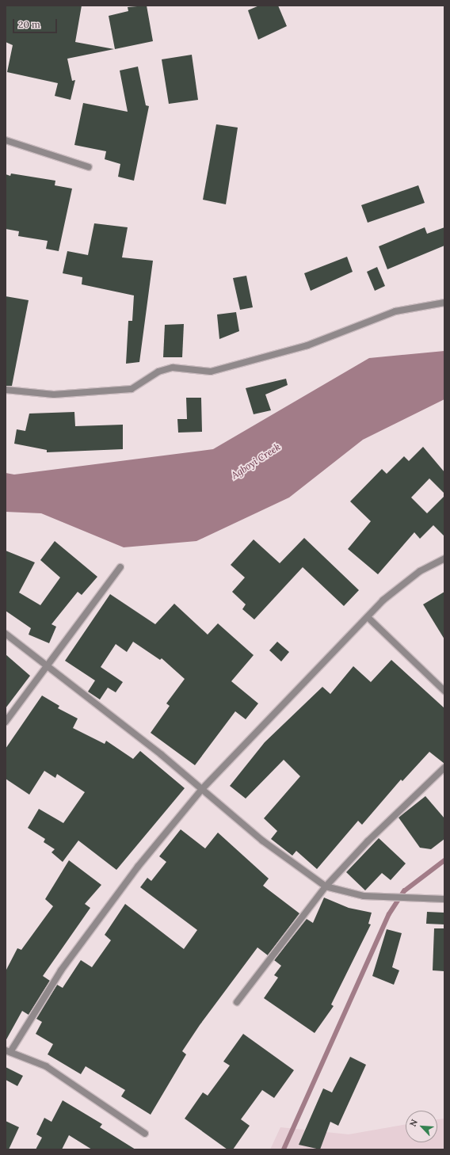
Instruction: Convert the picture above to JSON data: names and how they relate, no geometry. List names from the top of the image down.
{
  "water": ["Agboyi Creek"],
  "scale_bar": "20 m",
  "north": "top left"
}
